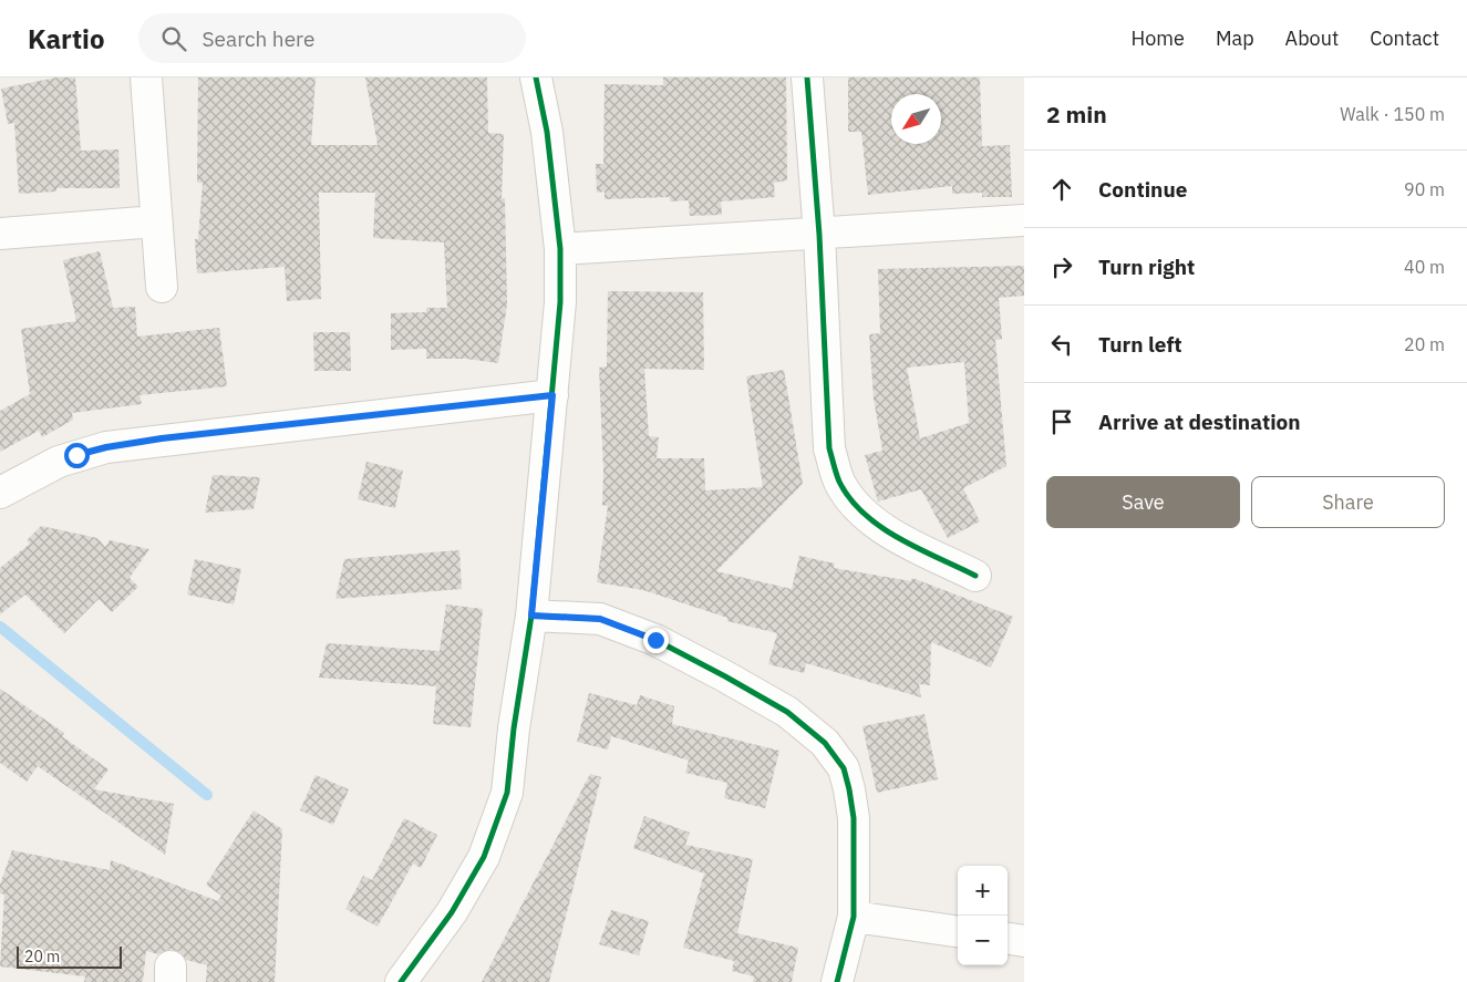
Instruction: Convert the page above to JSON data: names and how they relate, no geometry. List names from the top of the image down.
{
  "scale_bar": "20 m",
  "north": "bottom left",
  "page": {
    "header": "Kartio",
    "search": "Search here",
    "nav": [
      "Home",
      "Map",
      "About",
      "Contact"
    ],
    "heading": ["2 min", "Walk · 150 m"],
    "list": [
      ["Continue", "90 m"],
      ["Turn right", "40 m"],
      ["Turn left", "20 m"],
      "Arrive at destination"
    ],
    "buttons": ["Save", "Share"],
    "map_buttons": ["+", "−"],
    "scale": "20 m"
  }
}
